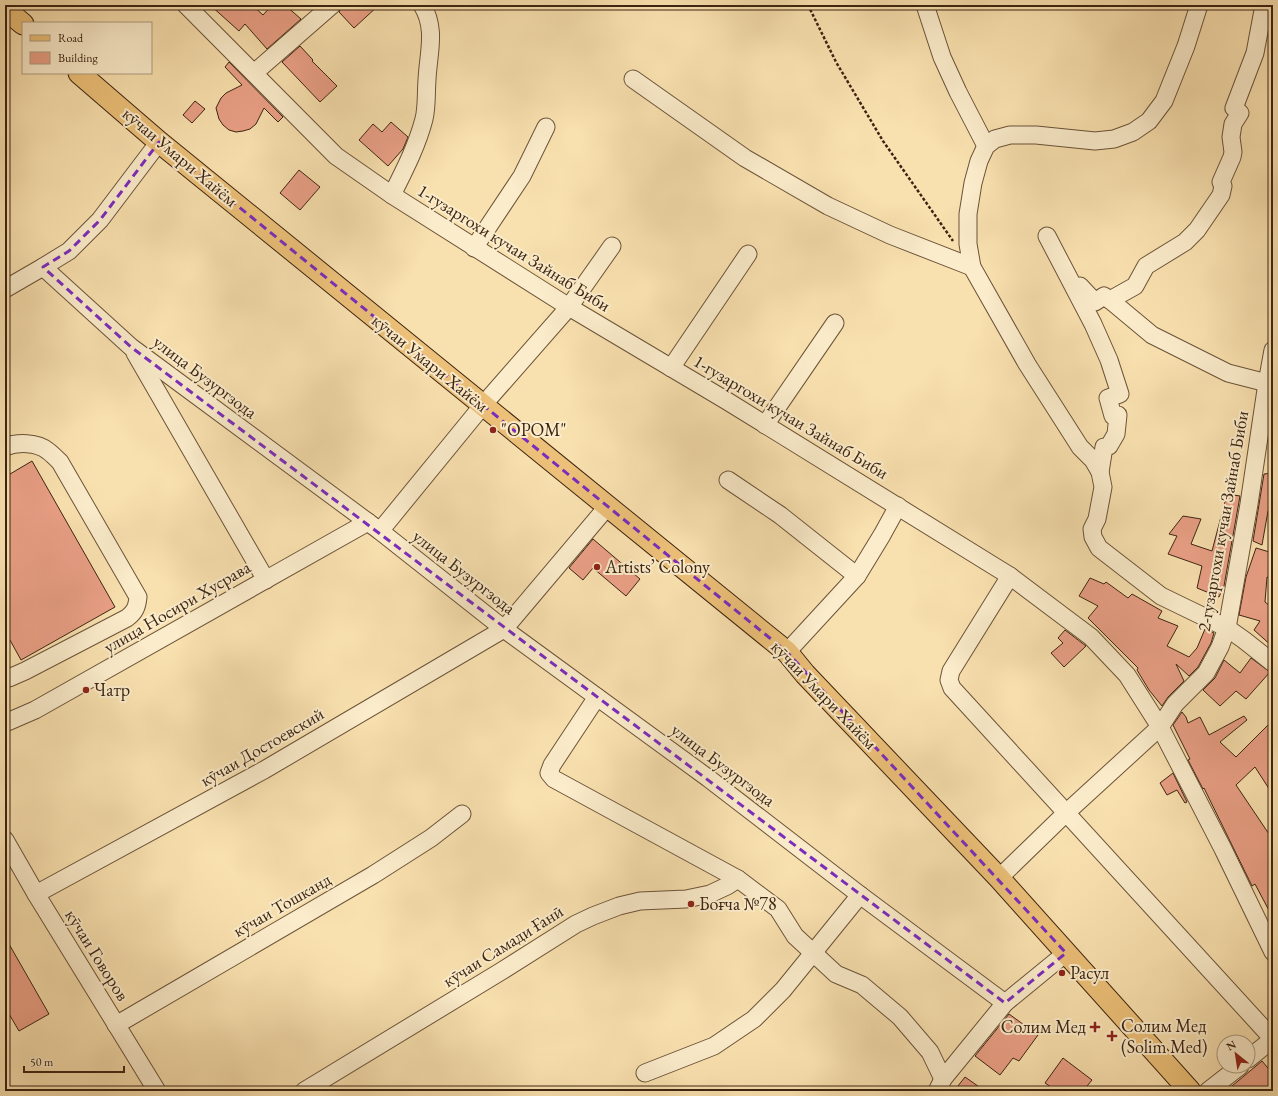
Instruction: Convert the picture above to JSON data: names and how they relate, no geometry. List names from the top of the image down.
{
  "streets": {
    "main road": ["кӯчаи Умари Хайём"],
    "street": [
      "1-гузаргохи кучаи Зайнаб Биби",
      "улица Бузургзода",
      "2-гузаргохи кучаи Зайнаб Биби",
      "улица Носири Хусрава",
      "кӯчаи Достоевский",
      "кӯчаи Тошканд",
      "кӯчаи Самади Ғанӣ",
      "кӯчаи Говоров"
    ]
  },
  "crossings": [
    ["кӯчаи Умари Хайём", "2-гузаргохи кучаи Зайнаб Биби"],
    ["кӯчаи Умари Хайём", "кӯчаи Достоевский"],
    ["1-гузаргохи кучаи Зайнаб Биби", "2-гузаргохи кучаи Зайнаб Биби"],
    ["улица Бузургзода", "улица Носири Хусрава"],
    ["улица Бузургзода", "кӯчаи Достоевский"],
    ["кӯчаи Достоевский", "кӯчаи Говоров"],
    ["кӯчаи Тошканд", "кӯчаи Говоров"]
  ],
  "places": {
    "other": [
      "\"OPOM\"",
      "Artists’ Colony",
      "Чатр",
      "Боғча №78",
      "Расул"
    ],
    "health": ["Солим Мед", "Солим Мед (Solim Med)"]
  },
  "legend": ["Road", "Building"],
  "scale_bar": "50 m",
  "north": "top left"
}
